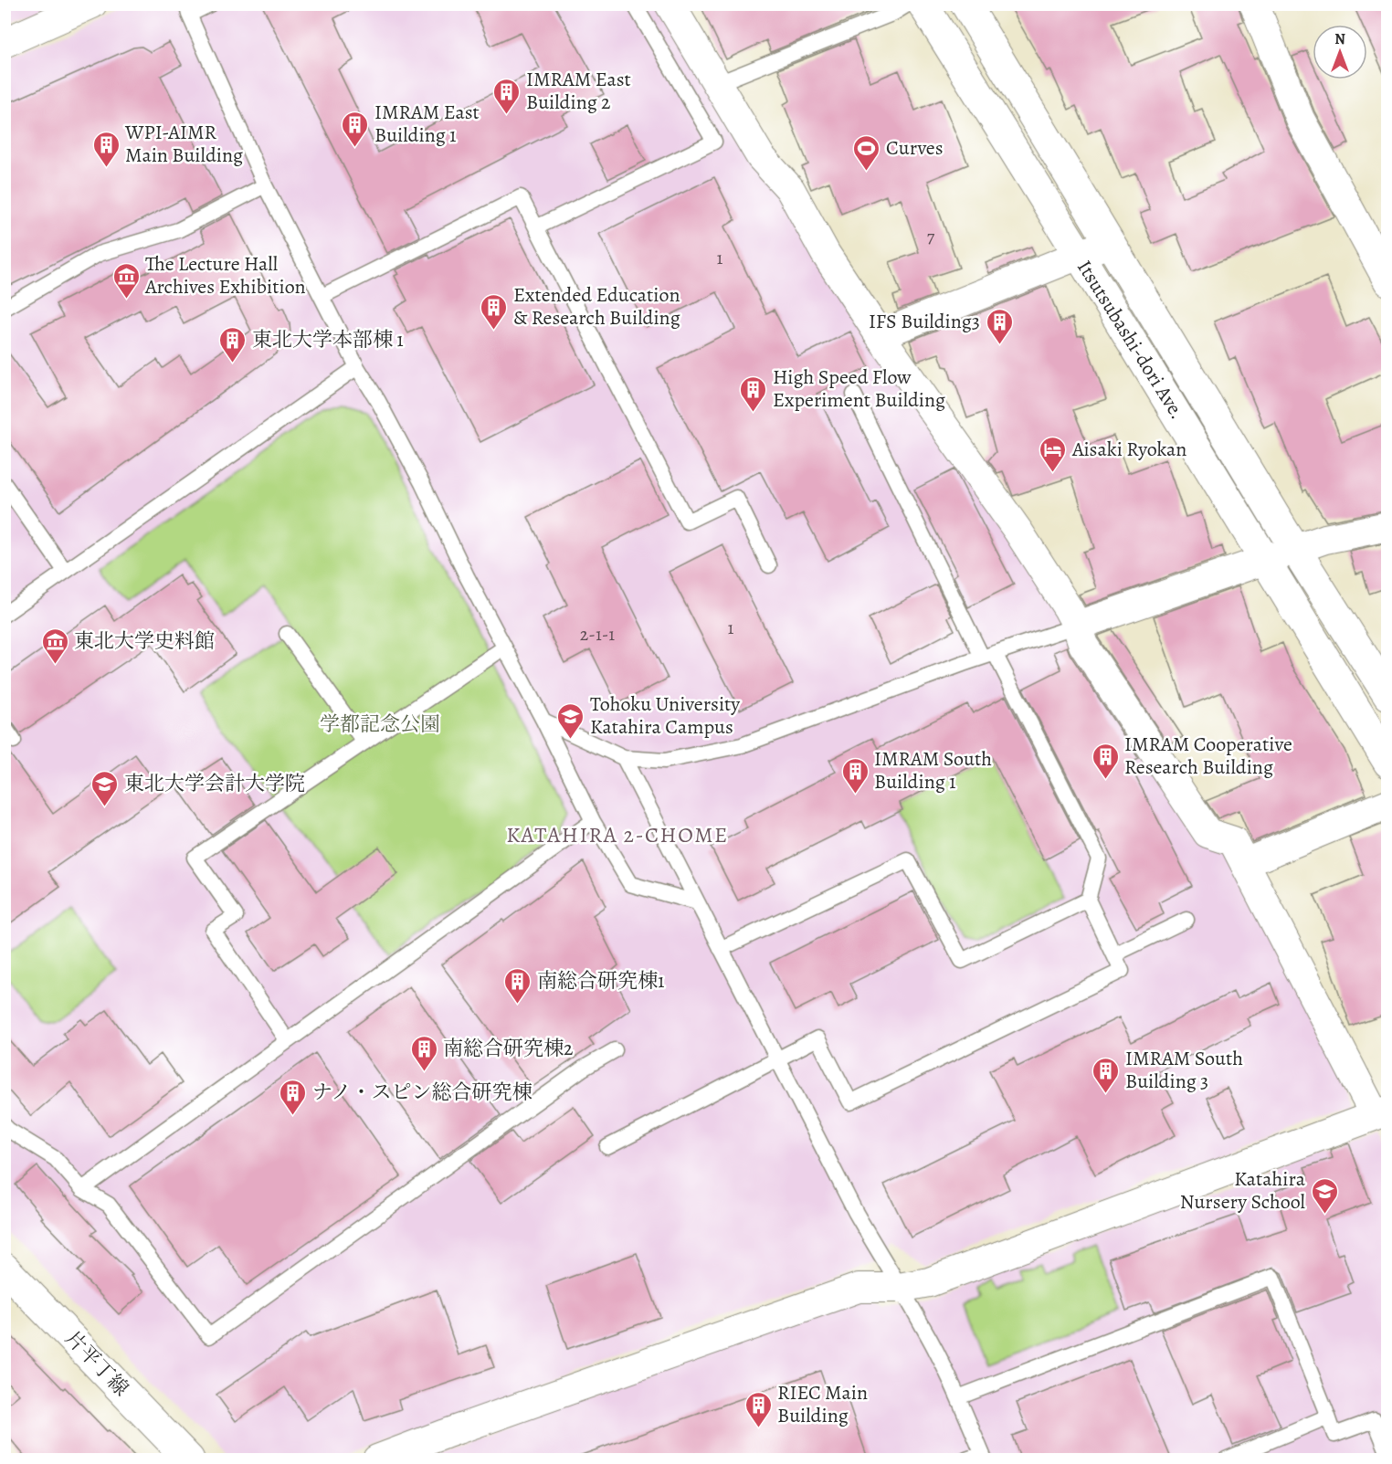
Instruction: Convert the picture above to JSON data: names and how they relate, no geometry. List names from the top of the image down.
{
  "streets": {
    "street": ["Itsutsubashi-dori Ave.", "片平丁線"]
  },
  "districts": ["KATAHIRA 2-CHOME"],
  "parks": ["学都記念公園"],
  "places": {
    "building": [
      "IMRAM East Building 2",
      "IMRAM East Building 1",
      "WPI-AIMR Main Building",
      "Extended Education & Research Building",
      "IFS Building3",
      "東北大学本部棟 1",
      "High Speed Flow Experiment Building",
      "IMRAM Cooperative Research Building",
      "IMRAM South Building 1",
      "南総合研究棟1",
      "南総合研究棟2",
      "IMRAM South Building 3",
      "ナノ・スピン総合研究棟",
      "RIEC Main Building"
    ],
    "sports": ["Curves"],
    "museum": ["The Lecture Hall Archives Exhibition", "東北大学史料館"],
    "hotel": ["Aisaki Ryokan"],
    "school or university": ["Tohoku University Katahira Campus", "東北大学会計大学院", "Katahira Nursery School"]
  },
  "house_numbers": [
    "7",
    "1",
    "1",
    "2-1-1"
  ],
  "north": "top"
}
